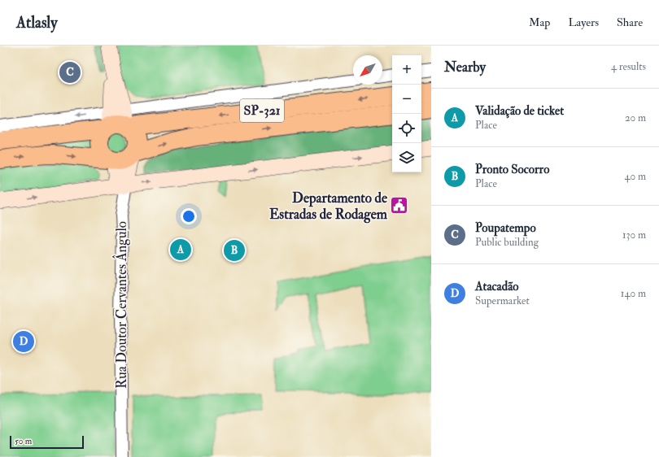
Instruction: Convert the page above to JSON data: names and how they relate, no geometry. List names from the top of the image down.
{
  "streets": {
    "main road": ["SP-321"],
    "street": ["Rua Doutor Cervantes Ângulo"]
  },
  "places": {
    "public building": ["Departamento de Estradas de Rodagem"]
  },
  "scale_bar": "50 m",
  "north": "bottom left",
  "page": {
    "header": "Atlasly",
    "nav": ["Map", "Layers", "Share"],
    "heading": ["Nearby", "4 results"],
    "map_buttons": ["+", "−"],
    "pins": [
      "C",
      "A",
      "B",
      "D"
    ],
    "list": [
      {
        "mark": "A",
        "name": "Validação de ticket",
        "note": "Place",
        "value": "20 m"
      },
      {
        "mark": "B",
        "name": "Pronto Socorro",
        "note": "Place",
        "value": "40 m"
      },
      {
        "mark": "C",
        "name": "Poupatempo",
        "note": "Public building",
        "value": "130 m"
      },
      {
        "mark": "D",
        "name": "Atacadão",
        "note": "Supermarket",
        "value": "140 m"
      }
    ],
    "scale": "50 m"
  }
}
